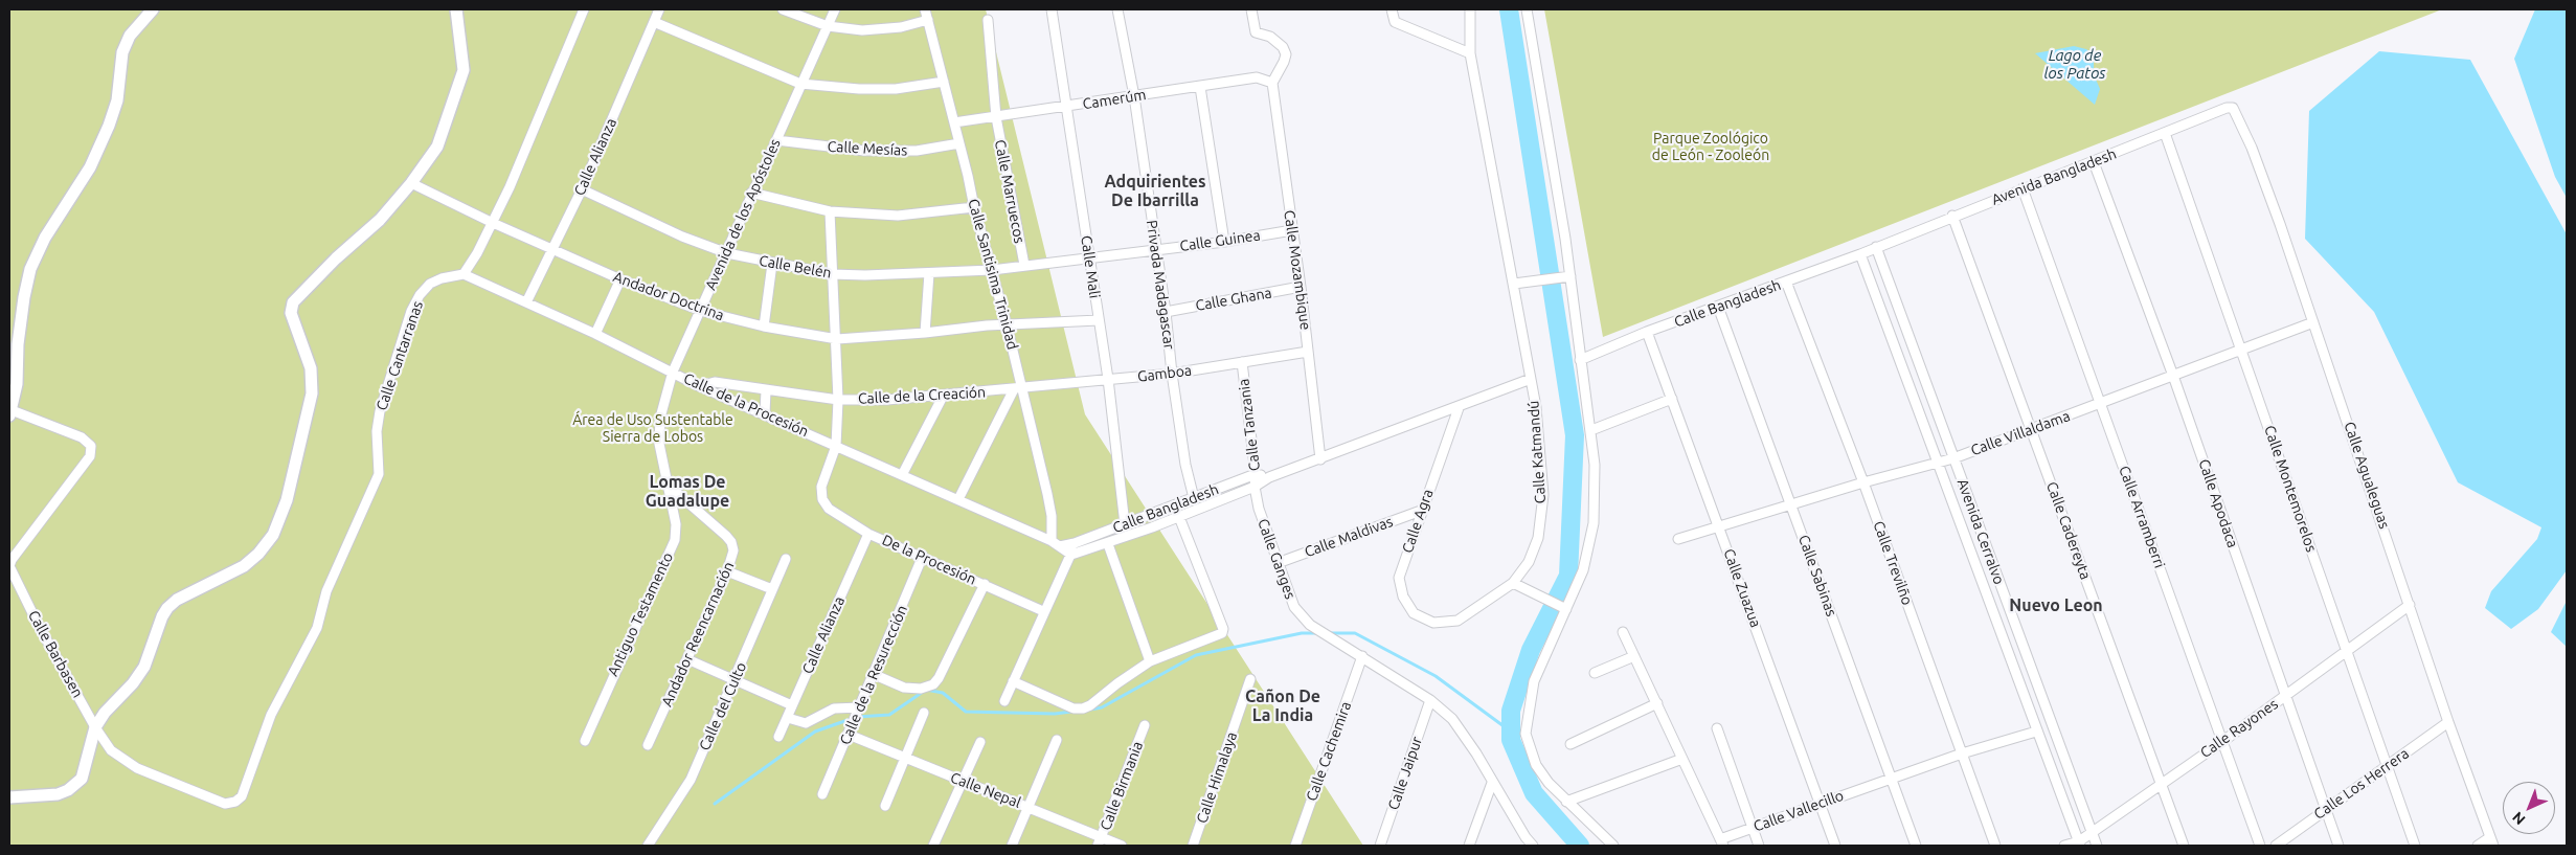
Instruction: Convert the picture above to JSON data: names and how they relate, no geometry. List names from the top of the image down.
{
  "streets": {
    "street": [
      "Camerúm",
      "Calle Mesías",
      "Calle Alianza",
      "Avenida Bangladesh",
      "Calle Marruecos",
      "Avenida de los Apóstoles",
      "Calle Guinea",
      "Calle Belén",
      "Calle Mali",
      "Calle Mozambique",
      "Calle Santisima Trinidad",
      "Privada Madagascar",
      "Andador Doctrina",
      "Calle Ghana",
      "Calle Bangladesh",
      "Calle Cantarranas",
      "Gamboa",
      "Calle de la Creación",
      "Calle de la Procesión",
      "Calle Tanzania",
      "Calle Villaldama",
      "Calle Katmandú",
      "Calle Agualeguas",
      "Calle Montemorelos",
      "Calle Apodaca",
      "Calle Arramberri",
      "Calle Agra",
      "Calle Cadereyta",
      "Avenida Cerralvo",
      "Calle Maldivas",
      "Calle Ganges",
      "De la Procesión",
      "Calle Trevilño",
      "Calle Sabinas",
      "Calle Zuazua",
      "Antiguo Testamento",
      "Andador Reencarnación",
      "Calle Barbasen",
      "Calle de la Resurección",
      "Calle del Culto",
      "Calle Rayones",
      "Calle Cachemira",
      "Calle Jaipur",
      "Calle Himalaya",
      "Calle Los Herrera",
      "Calle Birmania",
      "Calle Nepal",
      "Calle Vallecillo"
    ]
  },
  "crossings": [
    ["Camerúm", "Calle Marruecos"],
    ["Camerúm", "Calle Mali"],
    ["Camerúm", "Calle Mozambique"],
    ["Camerúm", "Calle Santisima Trinidad"],
    ["Camerúm", "Privada Madagascar"],
    ["Calle Mesías", "Avenida de los Apóstoles"],
    ["Calle Mesías", "Calle Santisima Trinidad"],
    ["Calle Alianza", "Calle Belén"],
    ["Calle Alianza", "Andador Doctrina"],
    ["Calle Alianza", "Calle de la Procesión"],
    ["Calle Alianza", "De la Procesión"],
    ["Avenida Bangladesh", "Calle Bangladesh"],
    ["Avenida Bangladesh", "Calle Agualeguas"],
    ["Avenida Bangladesh", "Calle Montemorelos"],
    ["Avenida Bangladesh", "Calle Apodaca"],
    ["Avenida Bangladesh", "Calle Arramberri"],
    ["Avenida Bangladesh", "Calle Cadereyta"],
    ["Avenida Bangladesh", "Avenida Cerralvo"],
    ["Calle Marruecos", "Calle Guinea"],
    ["Avenida de los Apóstoles", "Calle Belén"],
    ["Avenida de los Apóstoles", "Andador Doctrina"],
    ["Avenida de los Apóstoles", "Calle de la Procesión"],
    ["Avenida de los Apóstoles", "Antiguo Testamento"],
    ["Avenida de los Apóstoles", "Andador Reencarnación"],
    ["Calle Guinea", "Calle Belén"],
    ["Calle Guinea", "Calle Mali"],
    ["Calle Guinea", "Calle Mozambique"],
    ["Calle Guinea", "Calle Santisima Trinidad"],
    ["Calle Guinea", "Privada Madagascar"],
    ["Calle Belén", "Calle Santisima Trinidad"],
    ["Calle Mali", "Calle Bangladesh"],
    ["Calle Mali", "Gamboa"],
    ["Calle Mozambique", "Calle Ghana"],
    ["Calle Mozambique", "Calle Bangladesh"],
    ["Calle Mozambique", "Gamboa"],
    ["Calle Santisima Trinidad", "Andador Doctrina"],
    ["Calle Santisima Trinidad", "Gamboa"],
    ["Calle Santisima Trinidad", "Calle de la Creación"],
    ["Calle Santisima Trinidad", "Calle de la Procesión"],
    ["Privada Madagascar", "Calle Ghana"],
    ["Privada Madagascar", "Calle Bangladesh"],
    ["Privada Madagascar", "Gamboa"],
    ["Calle Bangladesh", "Calle de la Procesión"],
    ["Calle Bangladesh", "Calle Tanzania"],
    ["Calle Bangladesh", "Calle Katmandú"],
    ["Calle Bangladesh", "Calle Agra"],
    ["Calle Bangladesh", "Avenida Cerralvo"],
    ["Calle Bangladesh", "Calle Ganges"],
    ["Calle Bangladesh", "Calle Trevilño"],
    ["Calle Bangladesh", "Calle Sabinas"],
    ["Calle Bangladesh", "Calle Zuazua"],
    ["Calle Cantarranas", "Calle de la Procesión"],
    ["Calle Cantarranas", "Calle Barbasen"],
    ["Gamboa", "Calle de la Creación"],
    ["Gamboa", "Calle Tanzania"],
    ["Calle de la Creación", "Calle de la Procesión"],
    ["Calle de la Procesión", "De la Procesión"],
    ["Calle Tanzania", "Calle Ganges"],
    ["Calle Villaldama", "Calle Agualeguas"],
    ["Calle Villaldama", "Calle Montemorelos"],
    ["Calle Villaldama", "Calle Apodaca"],
    ["Calle Villaldama", "Calle Arramberri"],
    ["Calle Villaldama", "Calle Cadereyta"],
    ["Calle Villaldama", "Avenida Cerralvo"],
    ["Calle Villaldama", "Calle Trevilño"],
    ["Calle Villaldama", "Calle Sabinas"],
    ["Calle Villaldama", "Calle Zuazua"],
    ["Calle Katmandú", "Calle Agra"],
    ["Calle Agualeguas", "Calle Rayones"],
    ["Calle Agualeguas", "Calle Los Herrera"],
    ["Calle Montemorelos", "Calle Rayones"],
    ["Calle Montemorelos", "Calle Los Herrera"],
    ["Calle Apodaca", "Calle Rayones"],
    ["Calle Apodaca", "Calle Los Herrera"],
    ["Calle Arramberri", "Calle Rayones"],
    ["Calle Agra", "Calle Maldivas"],
    ["Calle Cadereyta", "Calle Rayones"],
    ["Avenida Cerralvo", "Calle Rayones"],
    ["Avenida Cerralvo", "Calle Vallecillo"],
    ["Calle Maldivas", "Calle Ganges"],
    ["Calle Ganges", "Calle Cachemira"],
    ["De la Procesión", "Calle de la Resurección"],
    ["Calle Trevilño", "Calle Vallecillo"],
    ["Calle Sabinas", "Calle Vallecillo"],
    ["Calle Zuazua", "Calle Vallecillo"],
    ["Antiguo Testamento", "Andador Reencarnación"],
    ["Calle de la Resurección", "Calle Nepal"],
    ["Calle Birmania", "Calle Nepal"]
  ],
  "districts": [
    "Adquirientes De Ibarrilla",
    "Lomas De Guadalupe",
    "Nuevo Leon",
    "Cañon De La India"
  ],
  "water": ["Lago de los Patos"],
  "parks": ["Parque Zoológico de León - Zooleón", "Área de Uso Sustentable Sierra de Lobos"],
  "north": "bottom left"
}
